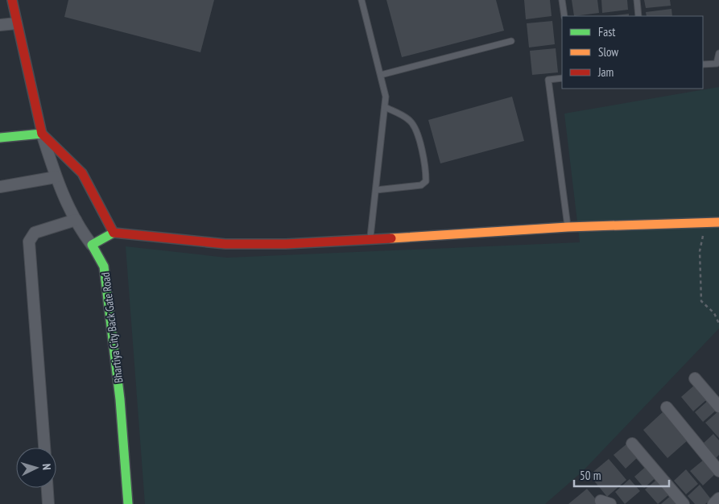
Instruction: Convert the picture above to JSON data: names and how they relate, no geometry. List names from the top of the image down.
{
  "streets": {
    "street": ["Bhartiya City Back Gate Road"]
  },
  "legend": ["Fast", "Slow", "Jam"],
  "scale_bar": "50 m",
  "north": "right"
}
